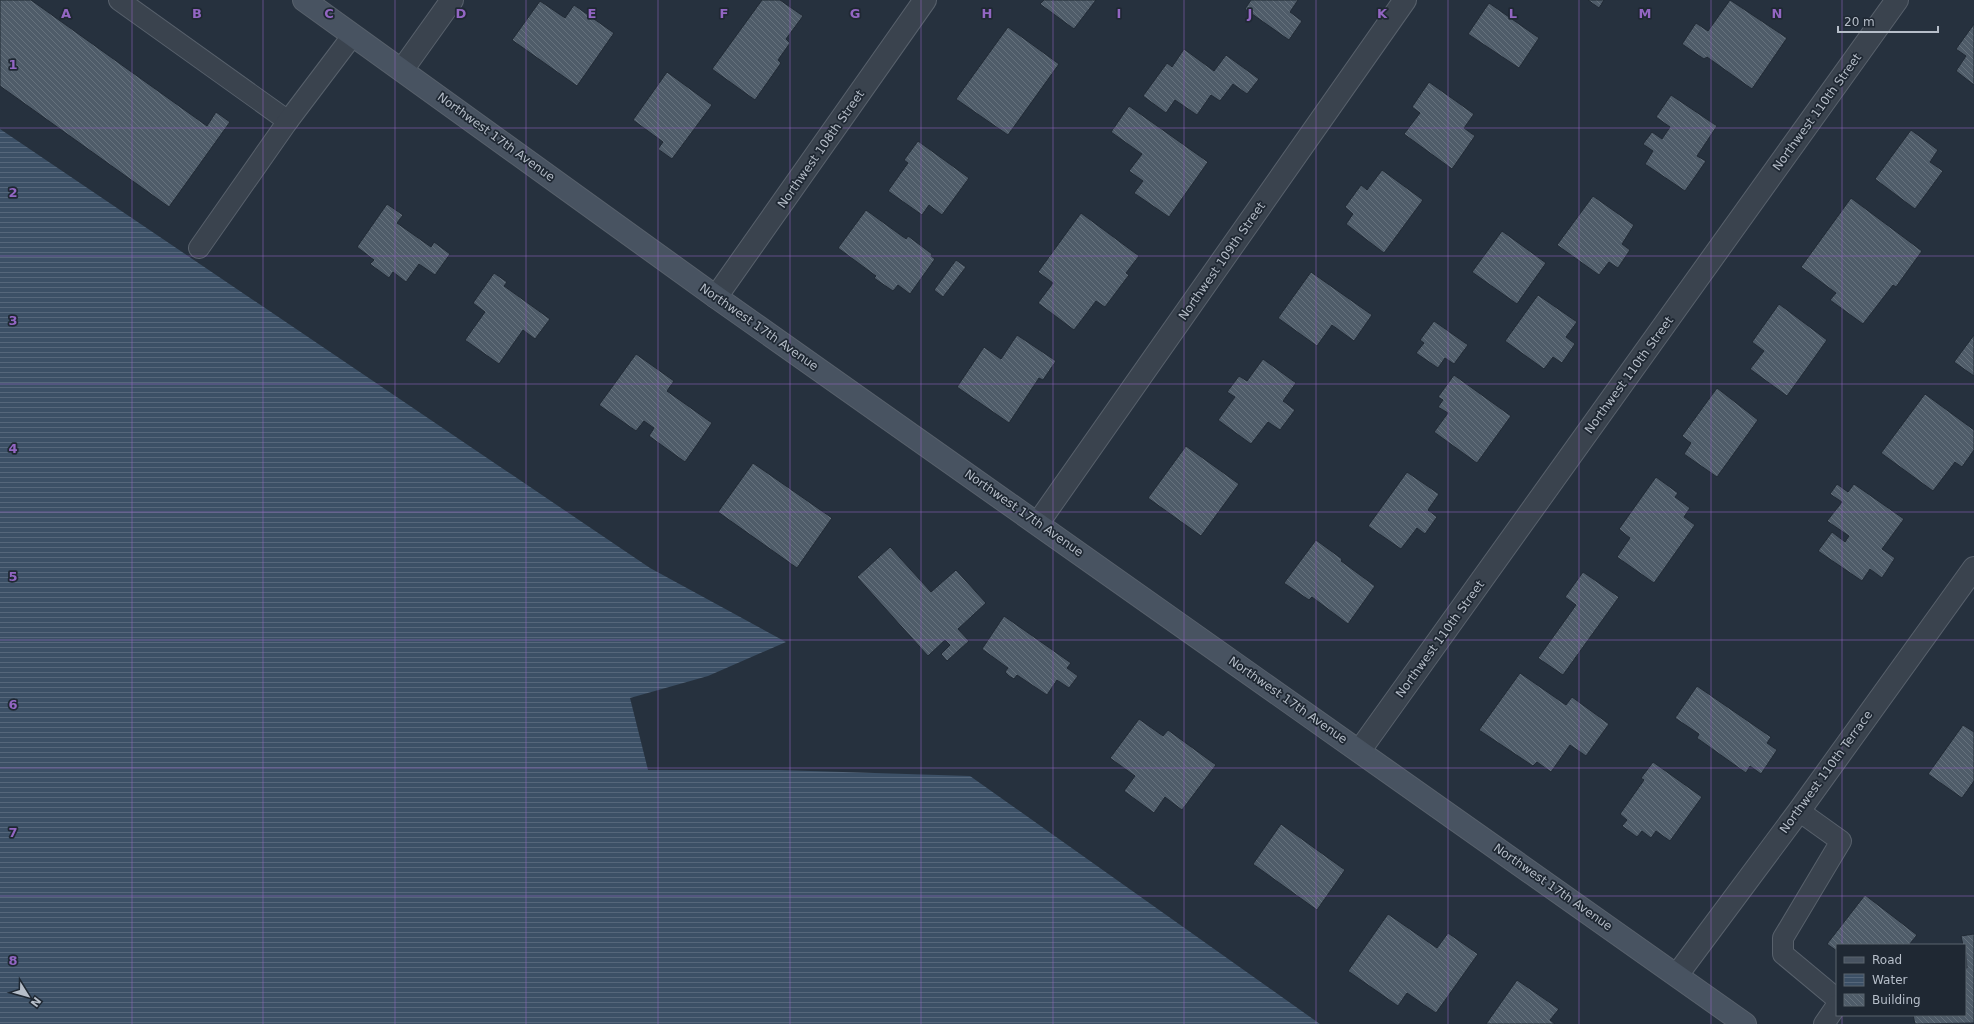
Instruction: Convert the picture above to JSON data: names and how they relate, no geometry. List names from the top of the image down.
{
  "streets": {
    "main road": ["Northwest 17th Avenue"],
    "street": [
      "Northwest 110th Street",
      "Northwest 108th Street",
      "Northwest 109th Street",
      "Northwest 110th Terrace"
    ]
  },
  "crossings": [
    ["Northwest 110th Street", "Northwest 17th Avenue"],
    ["Northwest 17th Avenue", "Northwest 108th Street"],
    ["Northwest 17th Avenue", "Northwest 109th Street"],
    ["Northwest 17th Avenue", "Northwest 110th Terrace"]
  ],
  "legend": ["Road", "Water", "Building"],
  "scale_bar": "20 m",
  "north": "bottom right",
  "grid": {
    "columns": [
      "A",
      "B",
      "C",
      "D",
      "E",
      "F",
      "G",
      "H",
      "I",
      "J",
      "K",
      "L",
      "M",
      "N"
    ],
    "rows": [
      "1",
      "2",
      "3",
      "4",
      "5",
      "6",
      "7",
      "8"
    ]
  }
}
